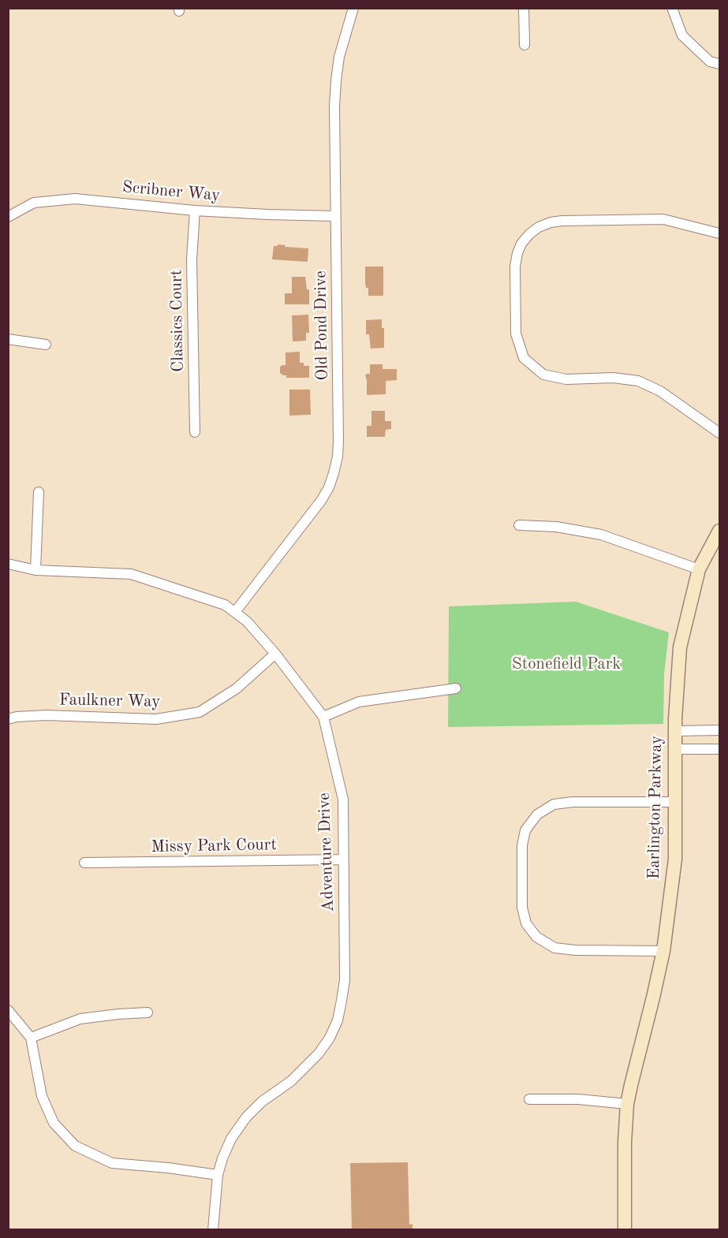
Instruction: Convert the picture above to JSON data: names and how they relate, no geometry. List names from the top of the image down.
{
  "streets": {
    "street": [
      "Scribner Way",
      "Classics Court",
      "Old Pond Drive",
      "Faulkner Way",
      "Earlington Parkway",
      "Missy Park Court",
      "Adventure Drive"
    ]
  },
  "crossings": [
    ["Scribner Way", "Classics Court"],
    ["Scribner Way", "Old Pond Drive"],
    ["Old Pond Drive", "Adventure Drive"],
    ["Faulkner Way", "Adventure Drive"],
    ["Missy Park Court", "Adventure Drive"]
  ],
  "parks": ["Stonefield Park"]
}
